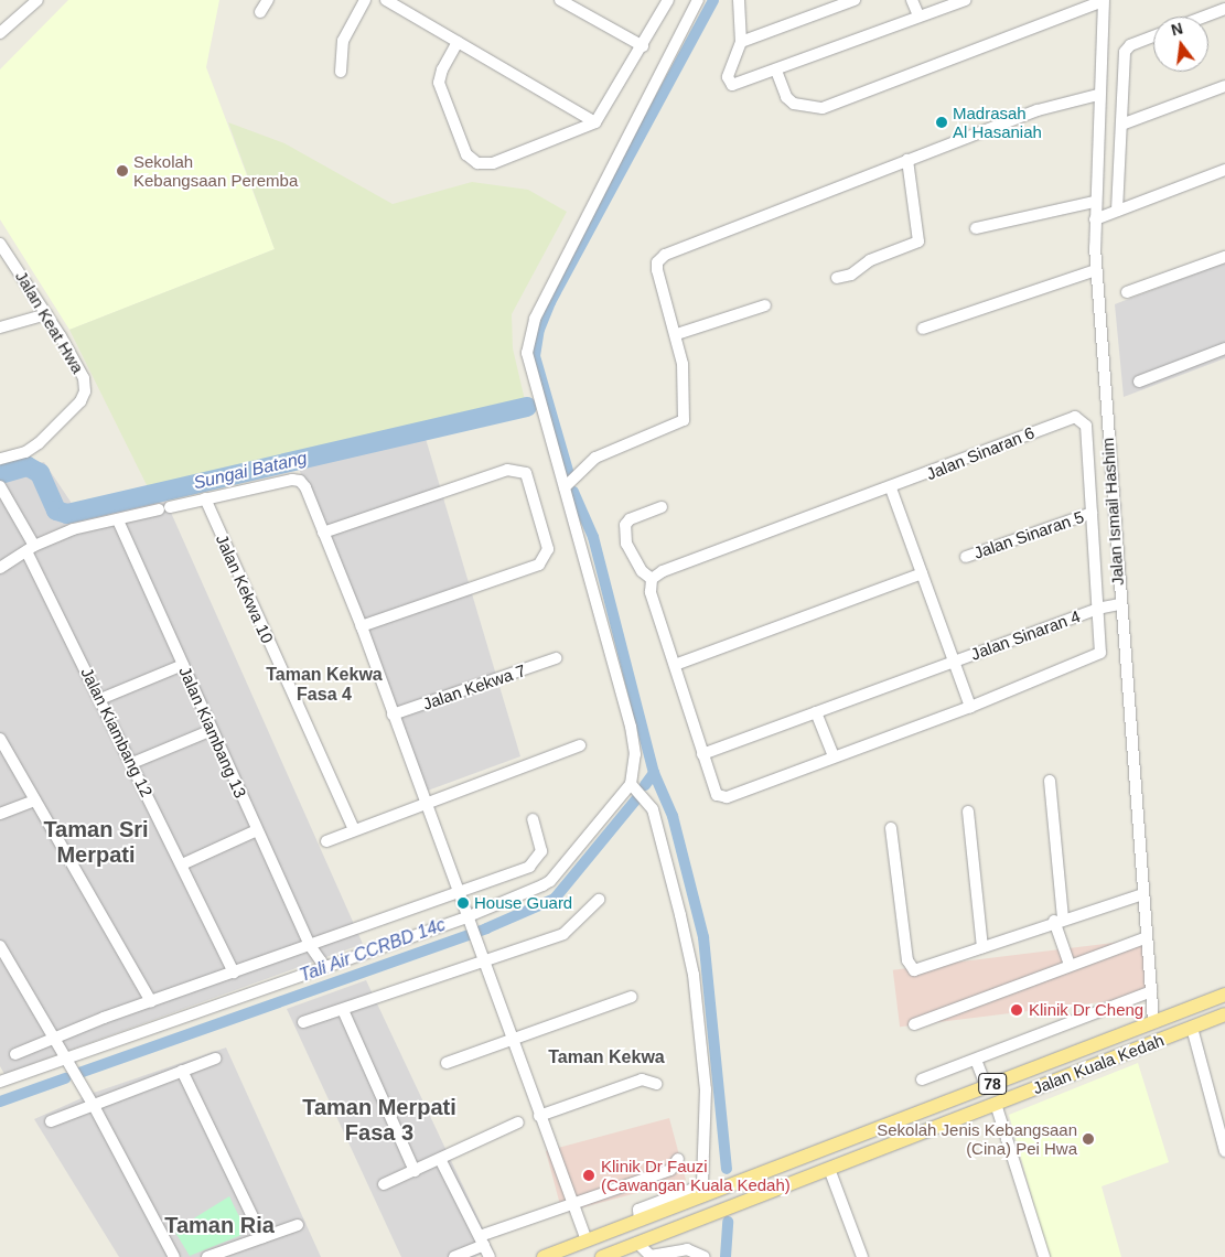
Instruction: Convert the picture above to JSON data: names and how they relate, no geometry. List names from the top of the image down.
{
  "streets": {
    "main road": ["Jalan Kuala Kedah", "78"],
    "street": [
      "Jalan Keat Hwa",
      "Jalan Sinaran 6",
      "Jalan Ismail Hashim",
      "Jalan Sinaran 5",
      "Jalan Kekwa 10",
      "Jalan Sinaran 4",
      "Jalan Kekwa 7",
      "Jalan Kiambang 12",
      "Jalan Kiambang 13"
    ]
  },
  "crossings": [
    ["Jalan Sinaran 6", "Jalan Sinaran 5"],
    ["Jalan Ismail Hashim", "Jalan Sinaran 4"],
    ["Jalan Ismail Hashim", "Jalan Kuala Kedah"]
  ],
  "districts": [
    "Taman Kekwa Fasa 4",
    "Taman Sri Merpati",
    "Taman Kekwa",
    "Taman Merpati Fasa 3",
    "Taman Ria"
  ],
  "water": ["Sungai Batang", "Tali Air CCRBD 14c"],
  "places": [
    "Madrasah Al Hasaniah",
    "Sekolah Kebangsaan Peremba",
    "House Guard",
    "Klinik Dr Cheng",
    "Sekolah Jenis Kebangsaan (Cina) Pei Hwa",
    "Klinik Dr Fauzi (Cawangan Kuala Kedah)"
  ],
  "north": "top"
}
